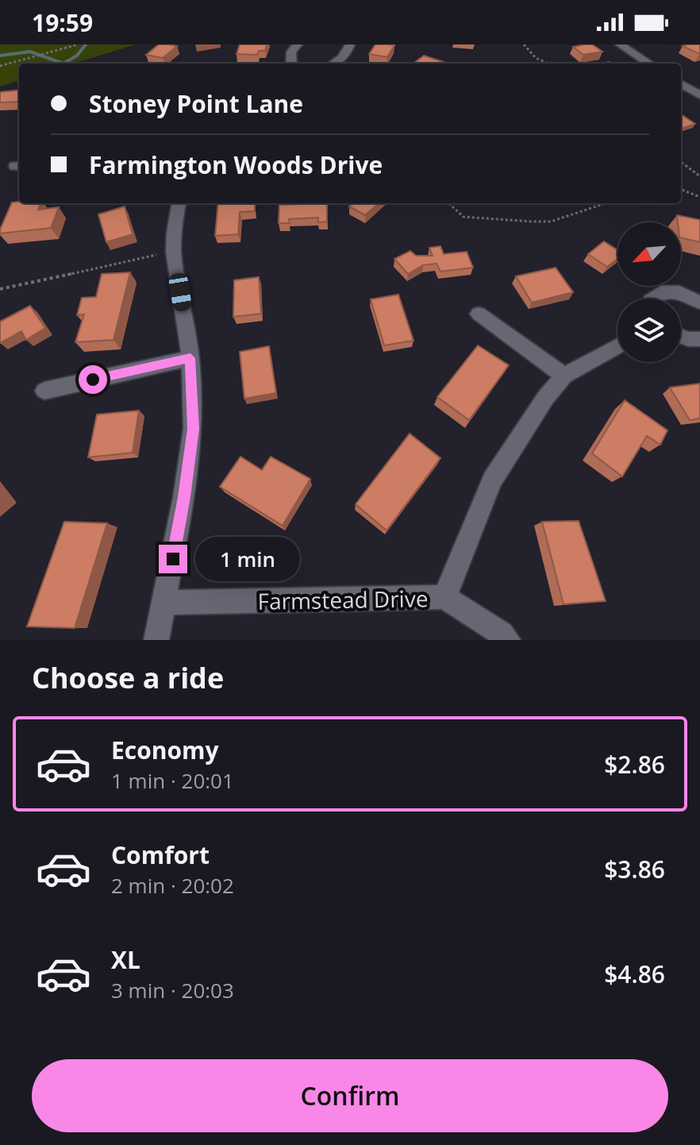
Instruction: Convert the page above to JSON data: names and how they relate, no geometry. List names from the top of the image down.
{
  "streets": {
    "street": ["Farmstead Drive"]
  },
  "north": "bottom left",
  "page": {
    "status": "19:59",
    "banner": ["Stoney Point Lane", "Farmington Woods Drive"],
    "bubble": "1 min",
    "heading": "Choose a ride",
    "list": [
      {
        "name": "Economy",
        "note": "1 min · 20:01",
        "value": "$2.86"
      },
      {
        "name": "Comfort",
        "note": "2 min · 20:02",
        "value": "$3.86"
      },
      {
        "name": "XL",
        "note": "3 min · 20:03",
        "value": "$4.86"
      }
    ],
    "buttons": "Confirm"
  }
}
